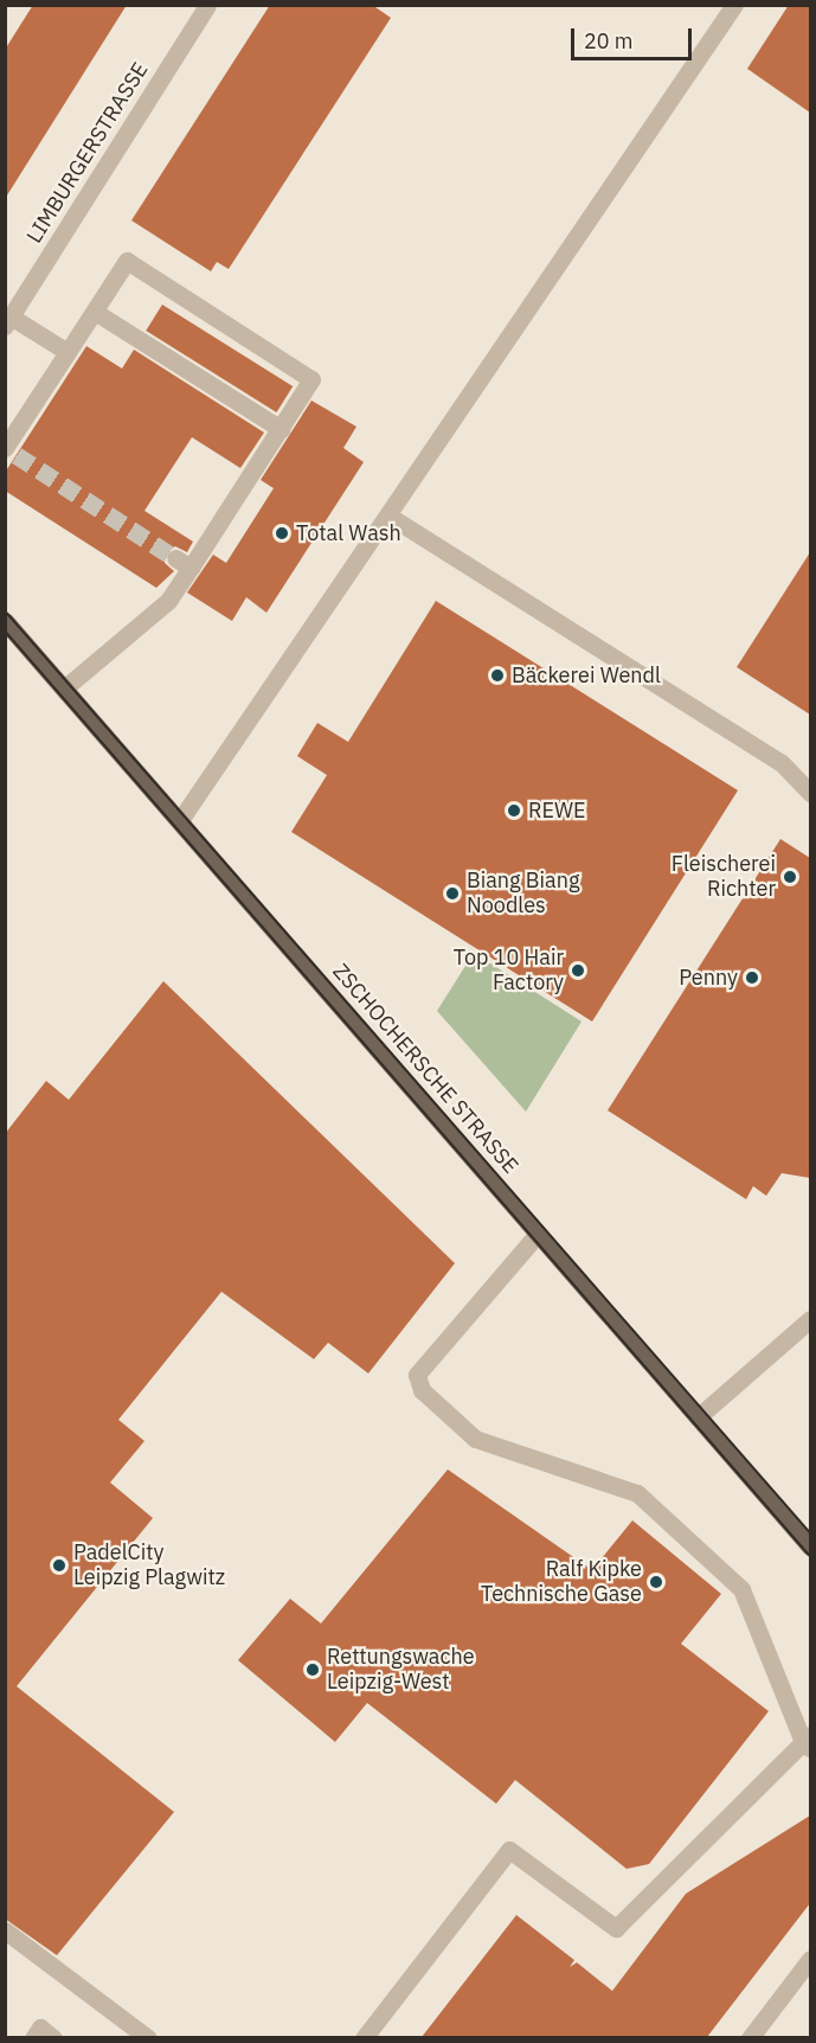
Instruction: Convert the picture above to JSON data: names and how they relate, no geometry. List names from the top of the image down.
{
  "streets": {
    "main road": ["ZSCHOCHERSCHE STRASSE"],
    "street": ["LIMBURGERSTRASSE"]
  },
  "places": [
    "Total Wash",
    "Bäckerei Wendl",
    "REWE",
    "Fleischerei Richter",
    "Biang Biang Noodles",
    "Top 10 Hair Factory",
    "Penny",
    "PadelCity Leipzig Plagwitz",
    "Ralf Kipke Technische Gase",
    "Rettungswache Leipzig-West"
  ],
  "scale_bar": "20 m"
}
